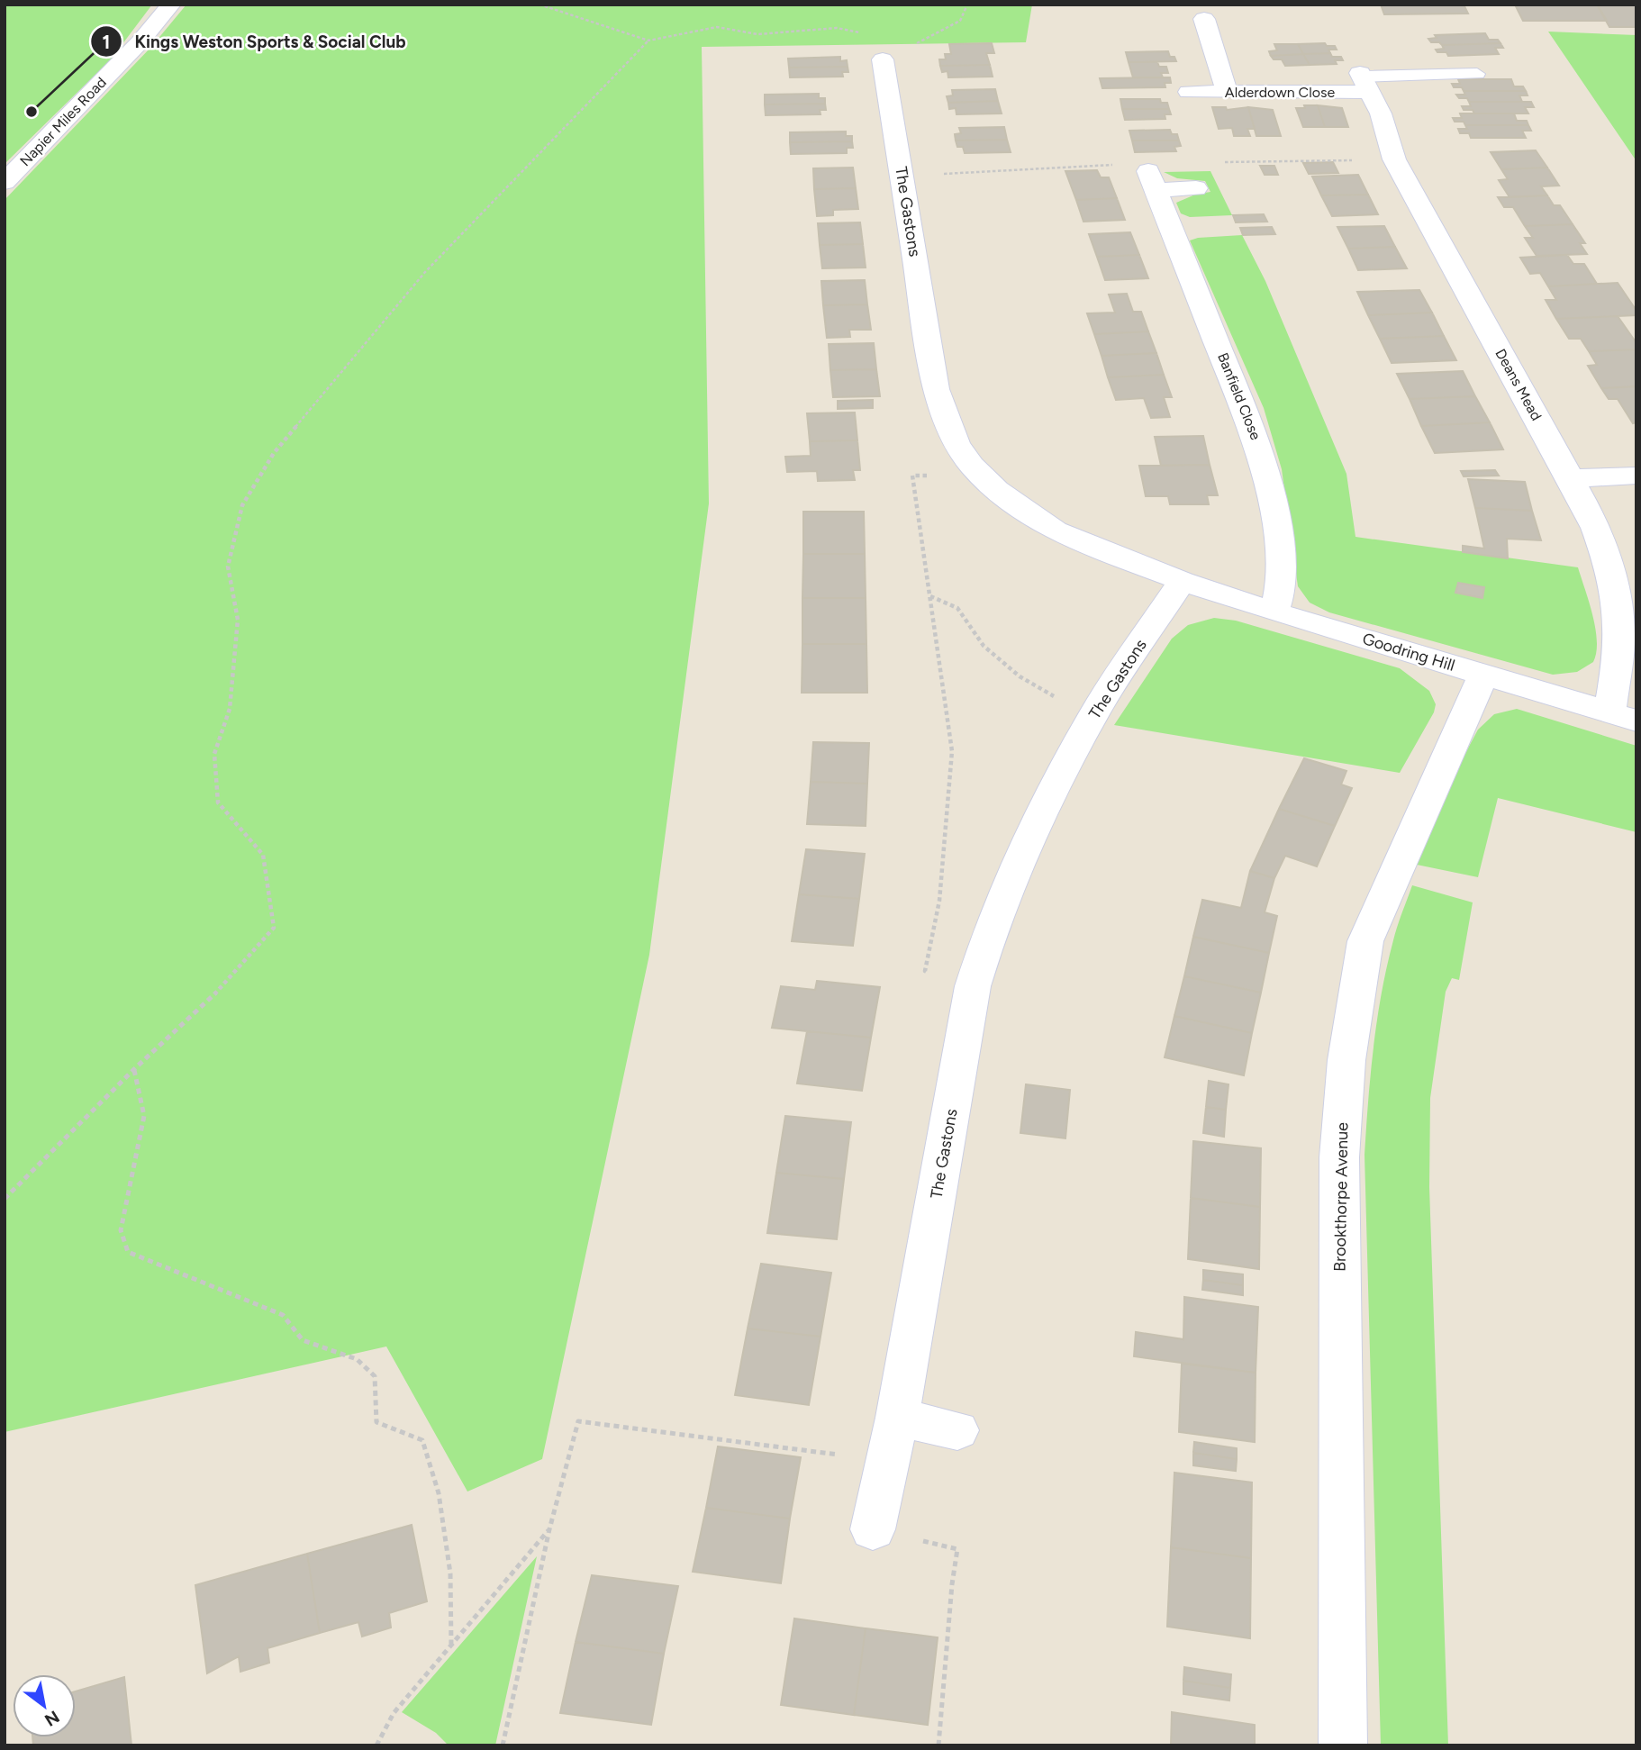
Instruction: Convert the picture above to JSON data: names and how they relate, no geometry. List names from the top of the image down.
{
  "streets": {
    "street": [
      "Alderdown Close",
      "Napier Miles Road",
      "The Gastons",
      "Deans Mead",
      "Banfield Close",
      "Goodring Hill",
      "Brookthorpe Avenue"
    ]
  },
  "crossings": [
    ["Alderdown Close", "Deans Mead"],
    ["The Gastons", "Goodring Hill"],
    ["Deans Mead", "Goodring Hill"],
    ["Banfield Close", "Goodring Hill"],
    ["Goodring Hill", "Brookthorpe Avenue"]
  ],
  "places": ["Kings Weston Sports & Social Club"],
  "north": "bottom right"
}
